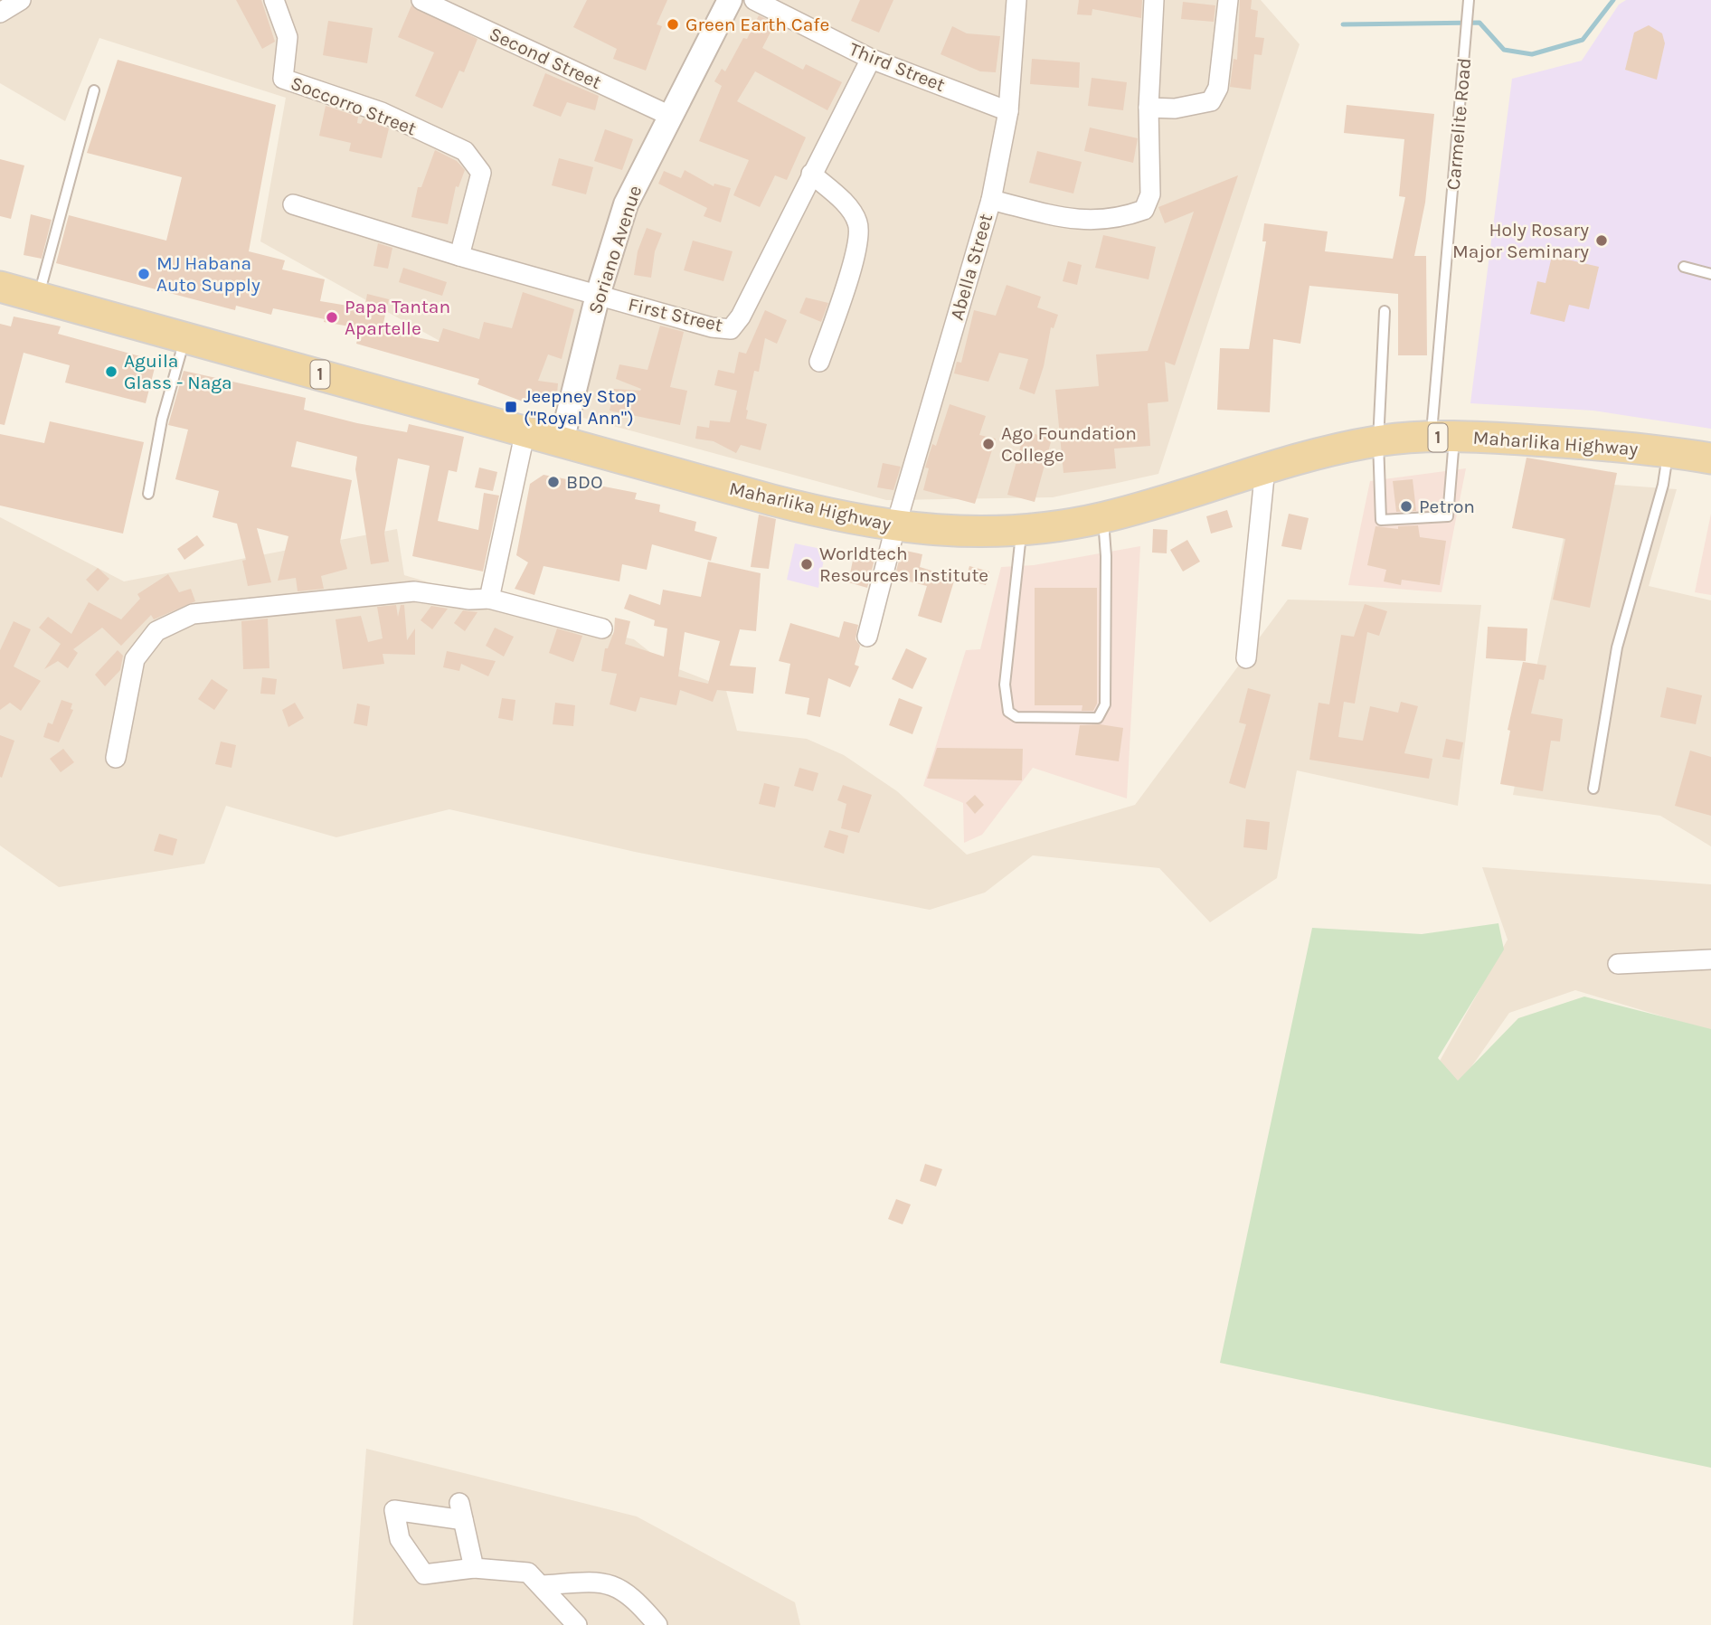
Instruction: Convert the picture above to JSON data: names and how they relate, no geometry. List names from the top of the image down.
{
  "streets": {
    "main road": ["1", "Maharlika Highway"],
    "street": [
      "Second Street",
      "Third Street",
      "Soccorro Street",
      "Soriano Avenue",
      "Abella Street",
      "First Street"
    ],
    "lane": ["Carmelite Road"]
  },
  "crossings": [
    ["Second Street", "Soriano Avenue"],
    ["Third Street", "Abella Street"],
    ["Third Street", "First Street"],
    ["Soccorro Street", "First Street"],
    ["Carmelite Road", "Maharlika Highway"],
    ["Soriano Avenue", "First Street"],
    ["Soriano Avenue", "Maharlika Highway"],
    ["Abella Street", "Maharlika Highway"]
  ],
  "places": {
    "other": [
      "Green Earth Cafe",
      "Holy Rosary Major Seminary",
      "MJ Habana Auto Supply",
      "Papa Tantan Apartelle",
      "Aguila Glass - Naga",
      "Ago Foundation College",
      "BDO",
      "Petron",
      "Worldtech Resources Institute"
    ],
    "transit": ["Jeepney Stop (\"Royal Ann\")"]
  }
}
